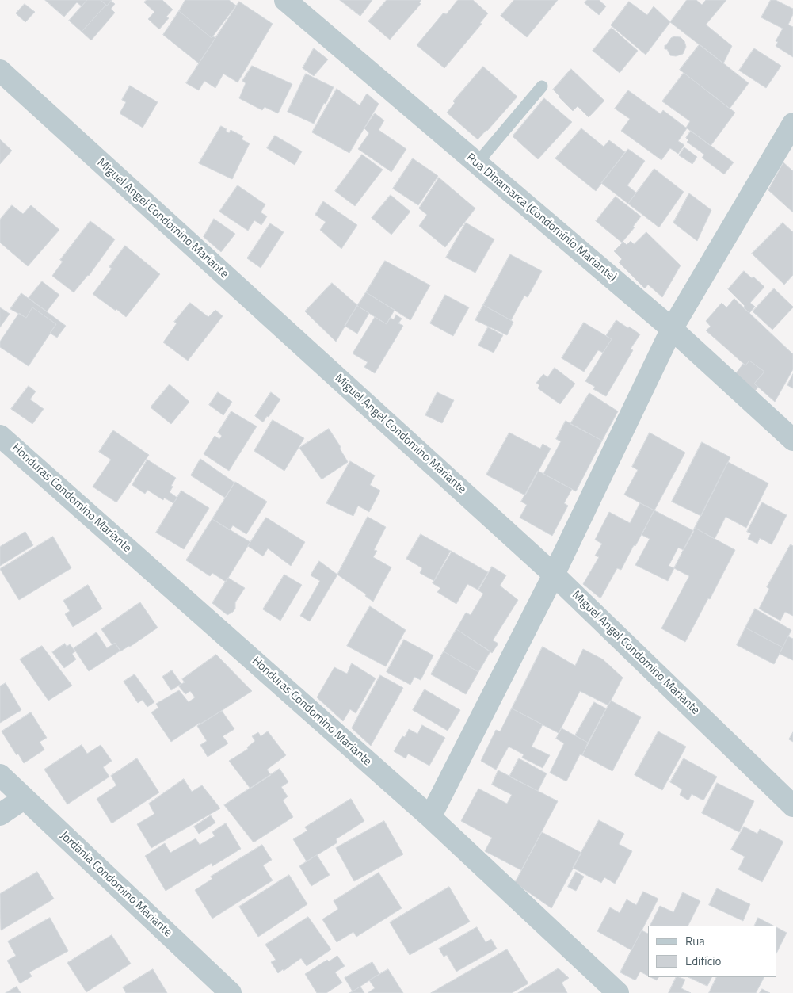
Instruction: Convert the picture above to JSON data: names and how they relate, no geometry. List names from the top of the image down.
{
  "streets": {
    "street": [
      "Rua Dinamarca (Condomínio Mariante)",
      "Miguel Angel Condomino Mariante",
      "Honduras Condomino Mariante",
      "Jordânia Condomino Mariante"
    ]
  },
  "legend": ["Rua", "Edifício"]
}
